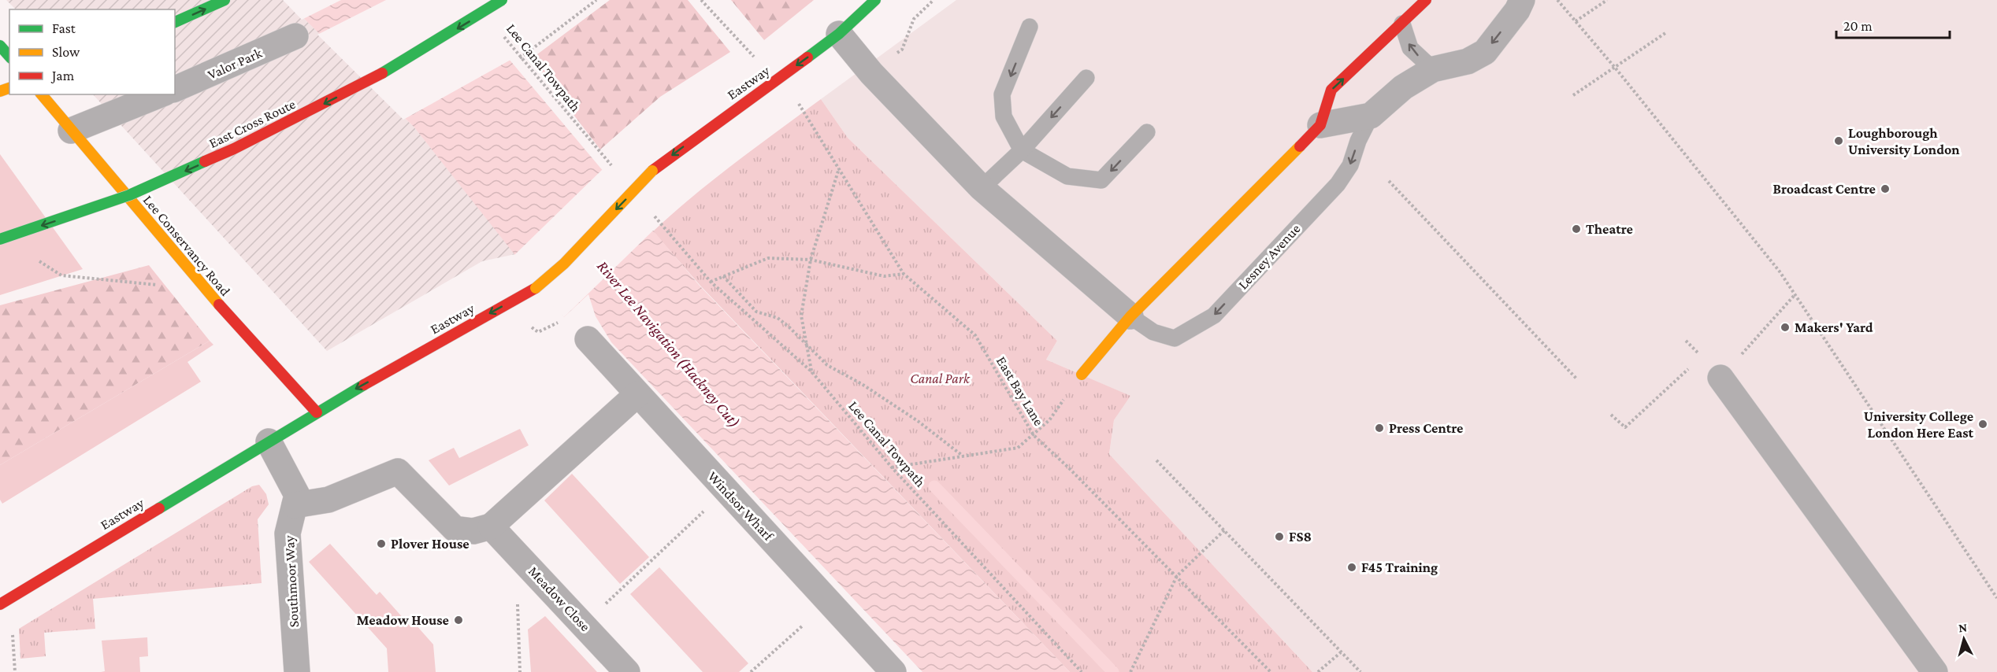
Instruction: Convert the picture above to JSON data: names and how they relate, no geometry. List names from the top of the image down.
{
  "streets": {
    "main road": ["Eastway", "East Cross Route", "Lee Conservancy Road"],
    "street": [
      "Valor Park",
      "Lesney Avenue",
      "Windsor Wharf",
      "Southmoor Way",
      "Meadow Close"
    ],
    "path": ["Lee Canal Towpath", "East Bay Lane"]
  },
  "crossings": [
    ["Eastway", "Lee Conservancy Road"],
    ["Eastway", "Southmoor Way"]
  ],
  "one_way": ["Eastway", "East Cross Route", "Lesney Avenue"],
  "water": ["River Lee Navigation (Hackney Cut)"],
  "parks": ["Canal Park"],
  "places": [
    "Loughborough University London",
    "Broadcast Centre",
    "Theatre",
    "Makers' Yard",
    "University College London Here East",
    "Press Centre",
    "FS8",
    "Plover House",
    "F45 Training",
    "Meadow House"
  ],
  "legend": ["Fast", "Slow", "Jam"],
  "scale_bar": "20 m",
  "north": "top"
}
